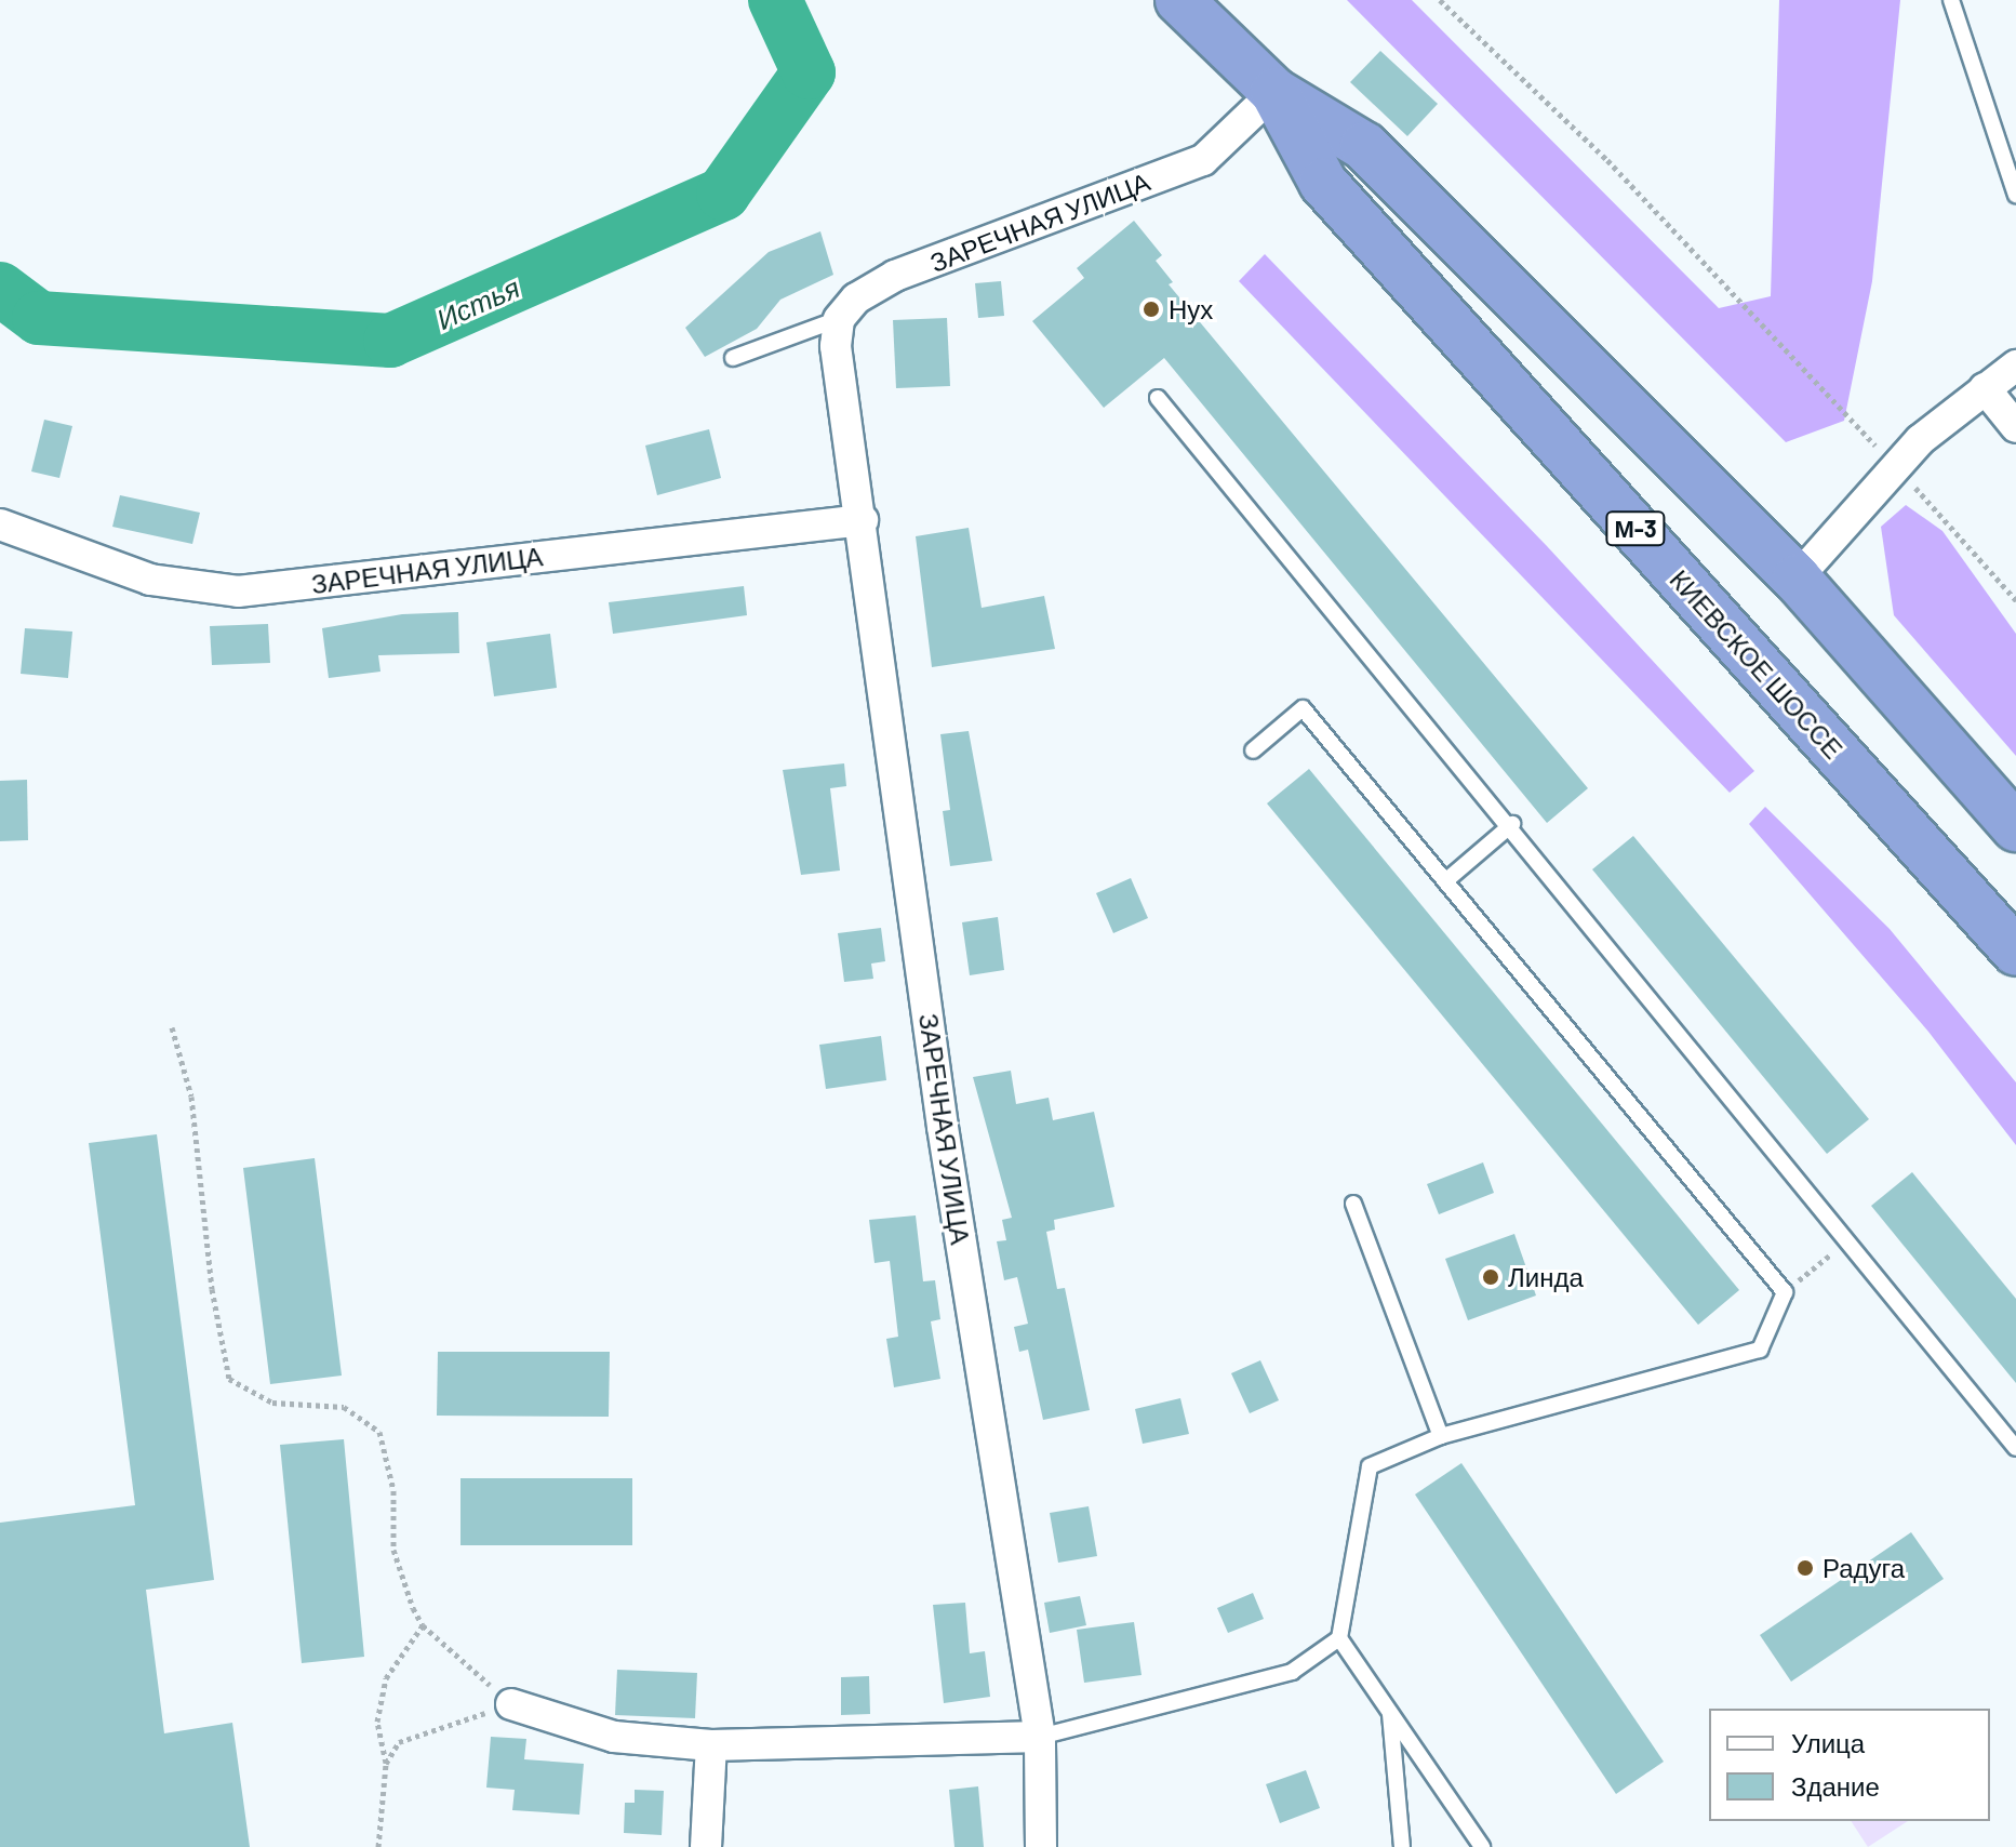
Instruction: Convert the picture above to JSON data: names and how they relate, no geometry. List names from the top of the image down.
{
  "streets": {
    "highway": ["М-3", "КИЕВСКОЕ ШОССЕ"],
    "street": ["ЗАРЕЧНАЯ УЛИЦА"]
  },
  "crossings": [
    ["ЗАРЕЧНАЯ УЛИЦА", "КИЕВСКОЕ ШОССЕ"]
  ],
  "water": ["Истья"],
  "places": ["Нух", "Линда", "Радуга"],
  "legend": ["Улица", "Здание"]
}
